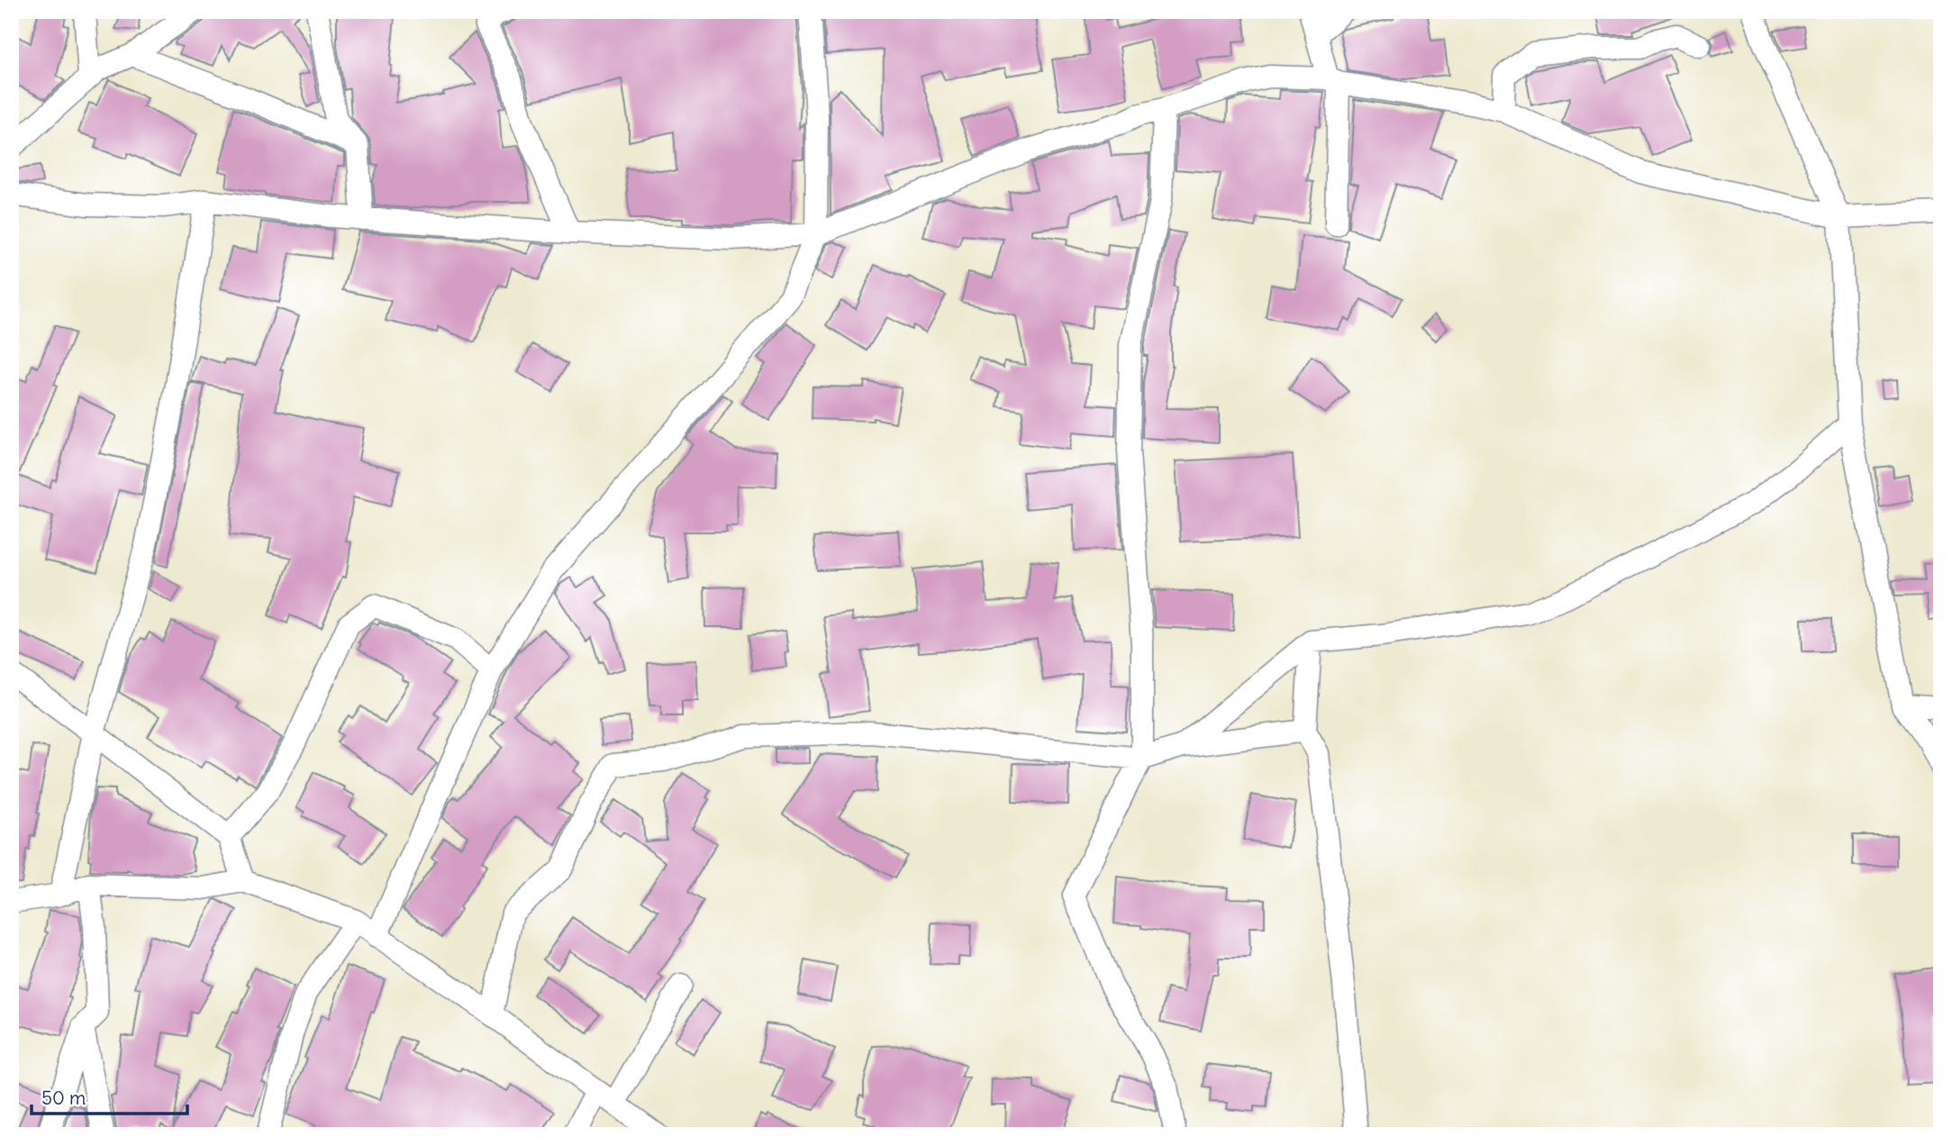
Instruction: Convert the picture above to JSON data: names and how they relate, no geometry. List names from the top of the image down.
{
  "scale_bar": "50 m"
}
